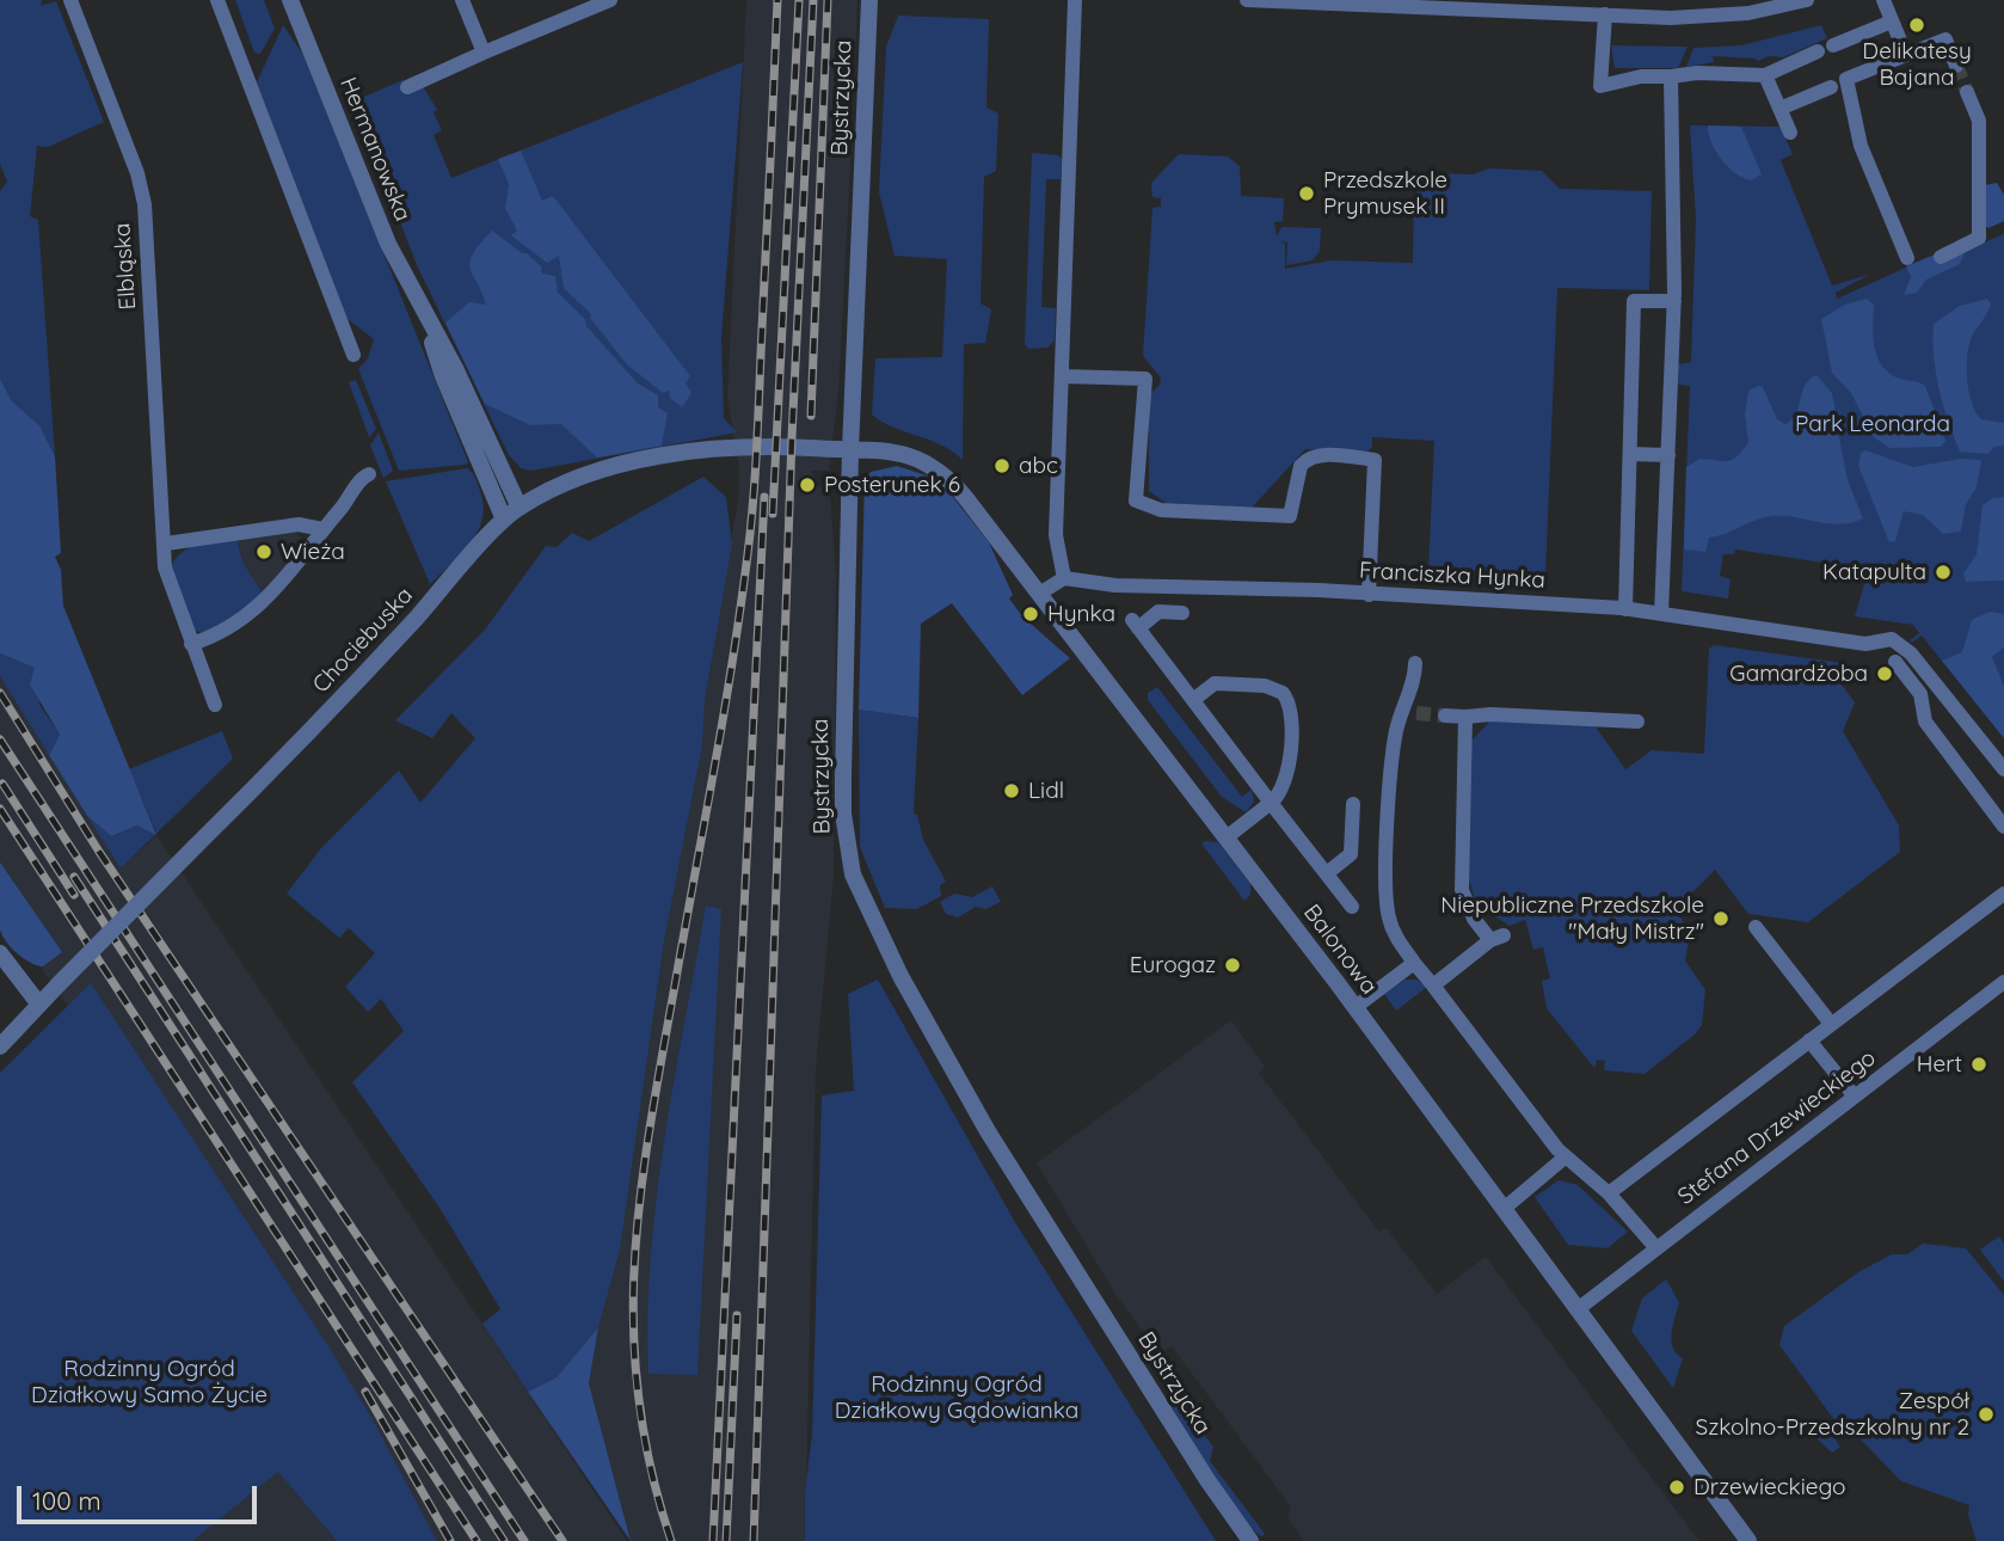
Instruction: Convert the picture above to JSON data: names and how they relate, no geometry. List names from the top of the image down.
{
  "streets": {
    "street": [
      "Bystrzycka",
      "Hermanowska",
      "Elbląska",
      "Franciszka Hynka",
      "Chociebuska",
      "Balonowa",
      "Stefana Drzewieckiego"
    ]
  },
  "crossings": [
    ["Bystrzycka", "Chociebuska"],
    ["Bystrzycka", "Balonowa"],
    ["Hermanowska", "Chociebuska"],
    ["Chociebuska", "Balonowa"],
    ["Balonowa", "Stefana Drzewieckiego"]
  ],
  "parks": ["Park Leonarda", "Rodzinny Ogród Działkowy Samo Życie", "Rodzinny Ogród Działkowy Gądowianka"],
  "places": [
    "Delikatesy Bajana",
    "Przedszkole Prymusek II",
    "abc",
    "Posterunek 6",
    "Wieża",
    "Katapulta",
    "Hynka",
    "Gamardżoba",
    "Lidl",
    "Niepubliczne Przedszkole \"Mały Mistrz\"",
    "Eurogaz",
    "Hert",
    "Zespół Szkolno-Przedszkolny nr 2",
    "Drzewieckiego"
  ],
  "scale_bar": "100 m"
}
